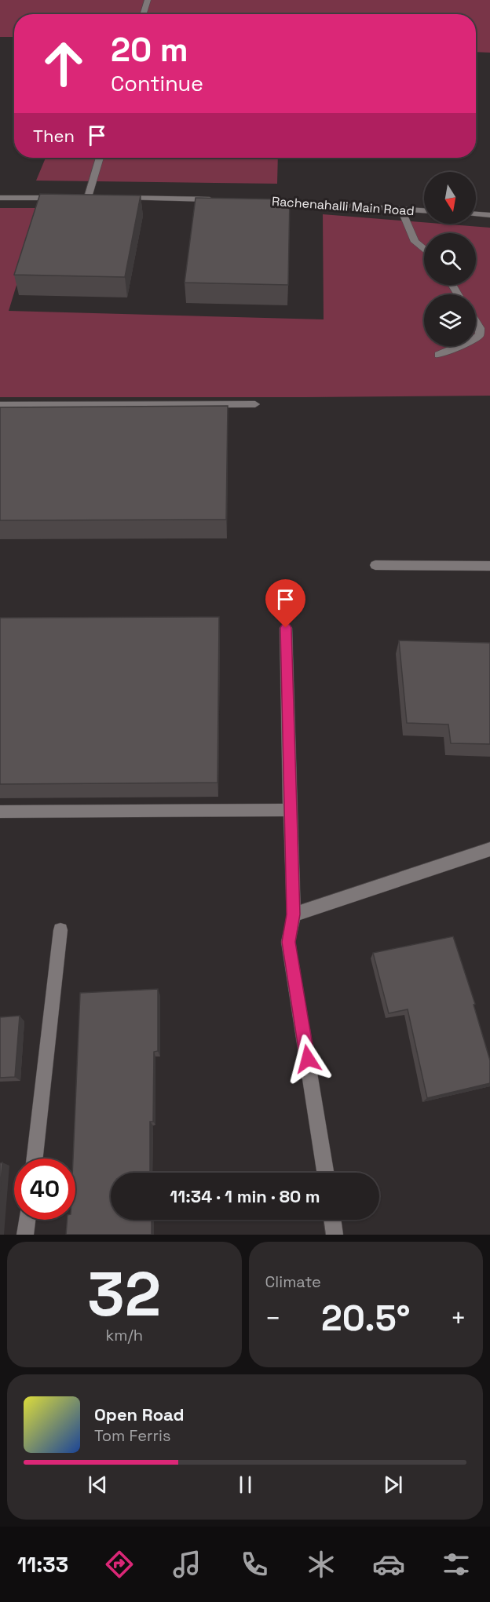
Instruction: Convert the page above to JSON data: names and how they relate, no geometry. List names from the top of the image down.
{
  "streets": {
    "street": ["Rachenahalli Main Road"]
  },
  "north": "bottom",
  "page": {
    "turn": ["20 m", "Continue"],
    "then": "Then",
    "limit": "40",
    "trip": "11:34 · 1 min · 80 m",
    "tile": [
      ["32", "km/h"],
      "Climate"
    ],
    "heat": ["−", "20.5°", "+"],
    "song": ["Open Road", "Tom Ferris"],
    "tabs": "11:33"
  }
}
